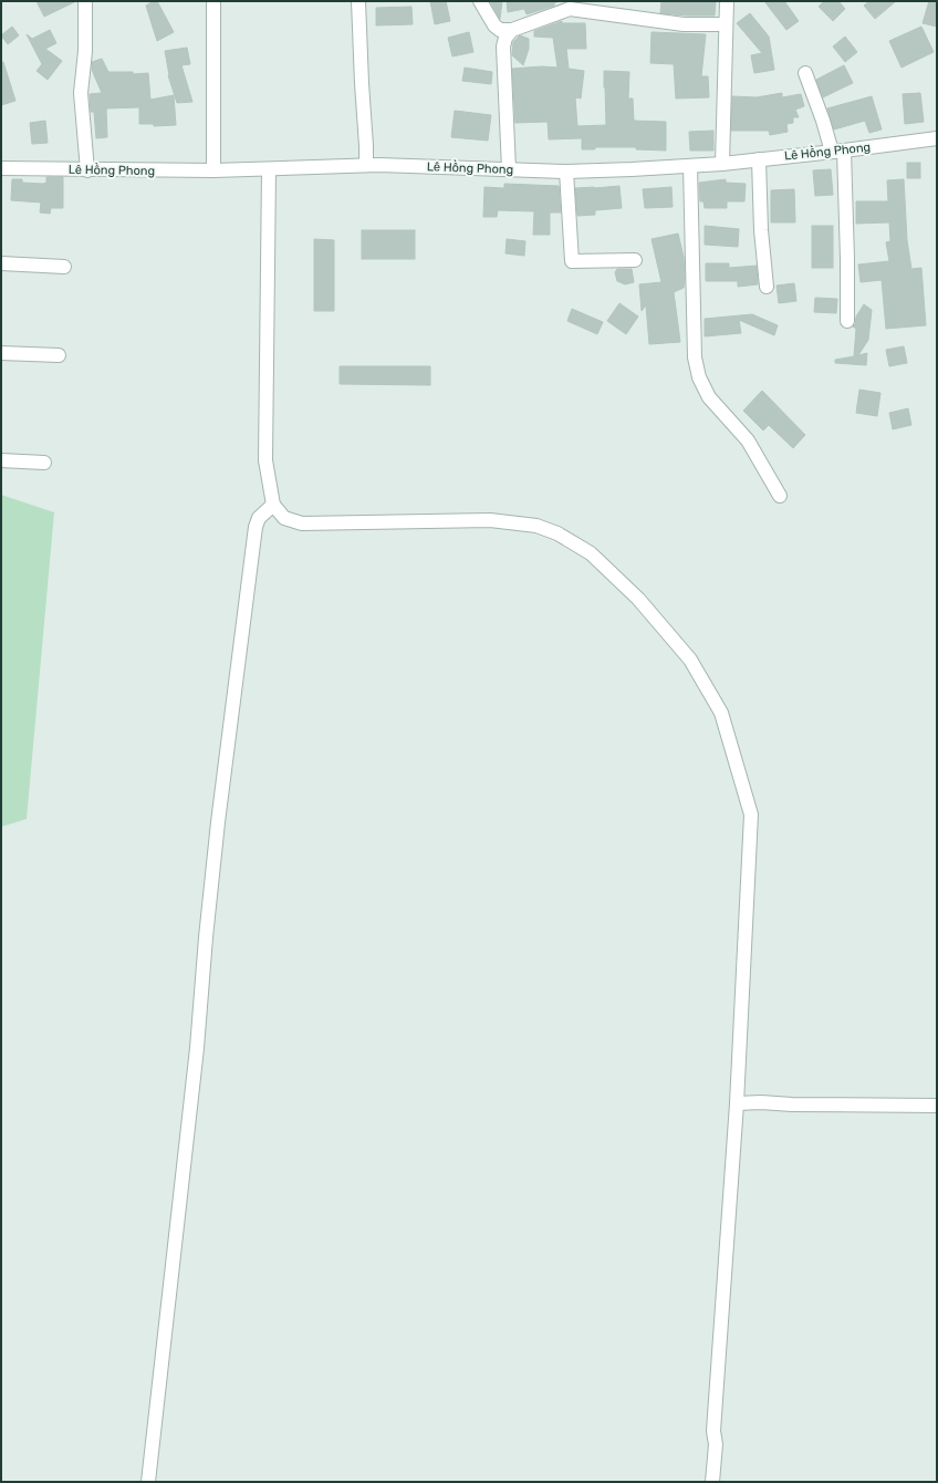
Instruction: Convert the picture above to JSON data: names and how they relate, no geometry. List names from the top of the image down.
{
  "streets": {
    "street": ["Lê Hồng Phong"]
  }
}
